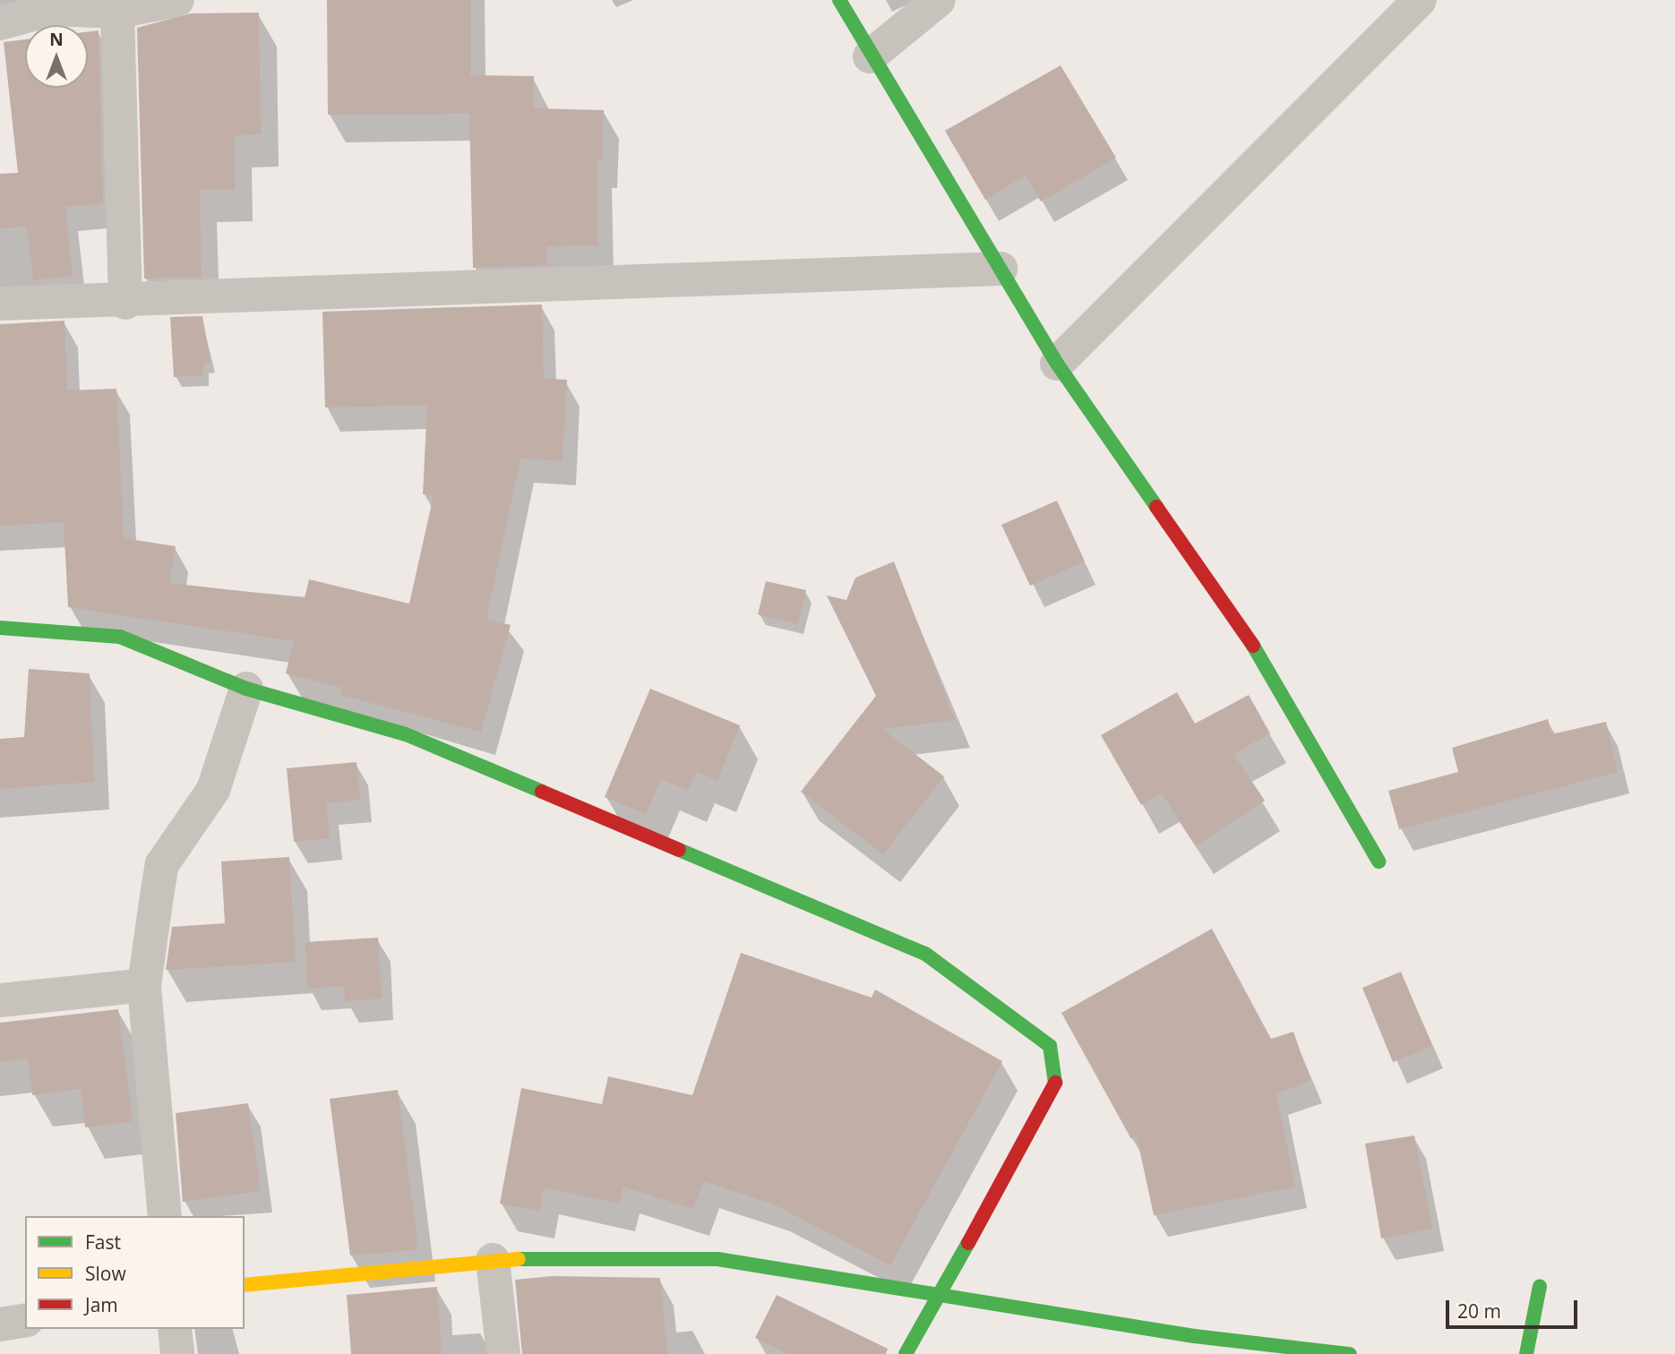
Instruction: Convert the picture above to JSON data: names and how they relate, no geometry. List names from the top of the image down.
{
  "legend": ["Fast", "Slow", "Jam"],
  "scale_bar": "20 m",
  "north": "top"
}
